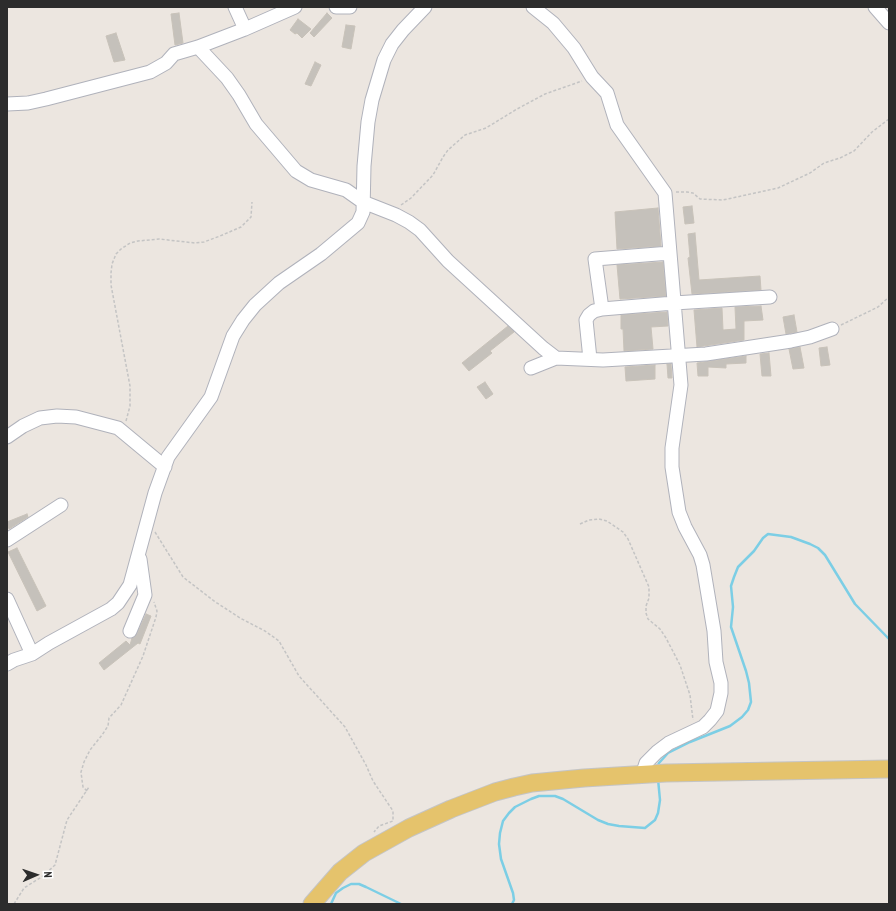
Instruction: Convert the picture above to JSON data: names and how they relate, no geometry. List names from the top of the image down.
{
  "north": "right"
}
